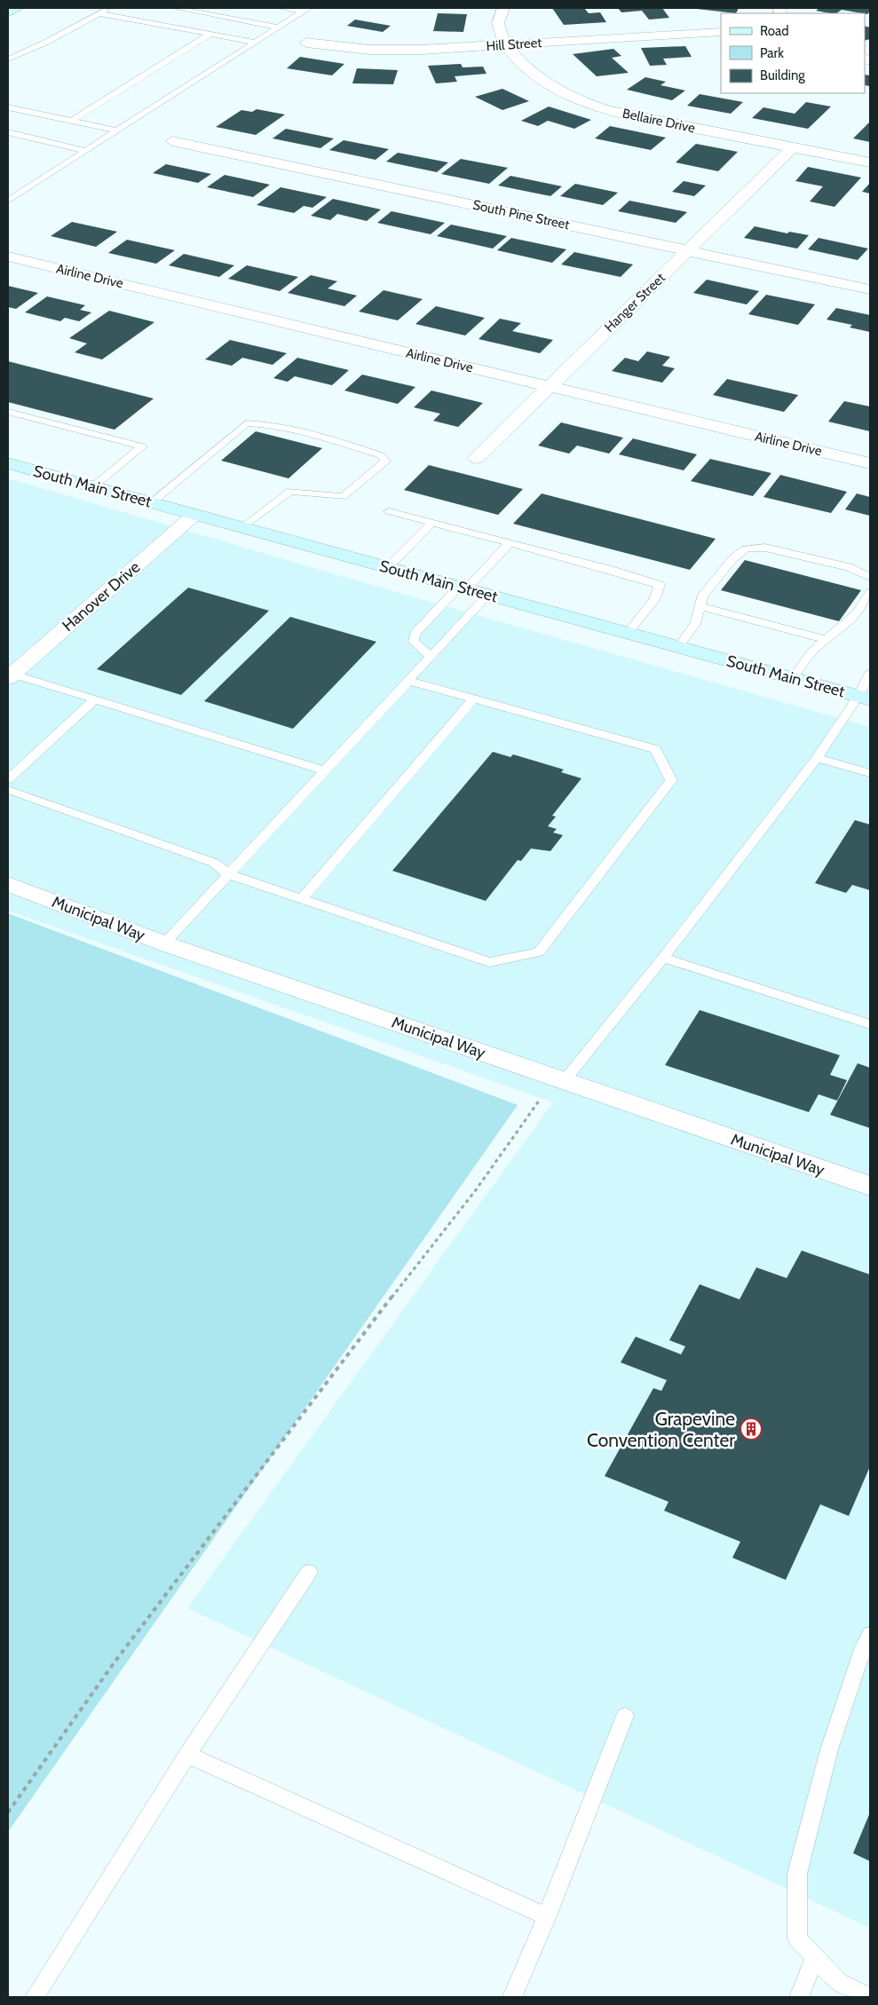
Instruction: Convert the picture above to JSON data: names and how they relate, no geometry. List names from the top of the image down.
{
  "streets": {
    "main road": ["South Main Street"],
    "street": [
      "Hill Street",
      "Bellaire Drive",
      "South Pine Street",
      "Airline Drive",
      "Hanger Street",
      "Hanover Drive",
      "Municipal Way"
    ]
  },
  "crossings": [
    ["Hill Street", "Bellaire Drive"],
    ["Bellaire Drive", "Hanger Street"],
    ["South Pine Street", "Hanger Street"],
    ["Airline Drive", "Hanger Street"],
    ["South Main Street", "Hanover Drive"]
  ],
  "places": {
    "building": ["Grapevine Convention Center"]
  },
  "legend": ["Road", "Park", "Building"]
}
